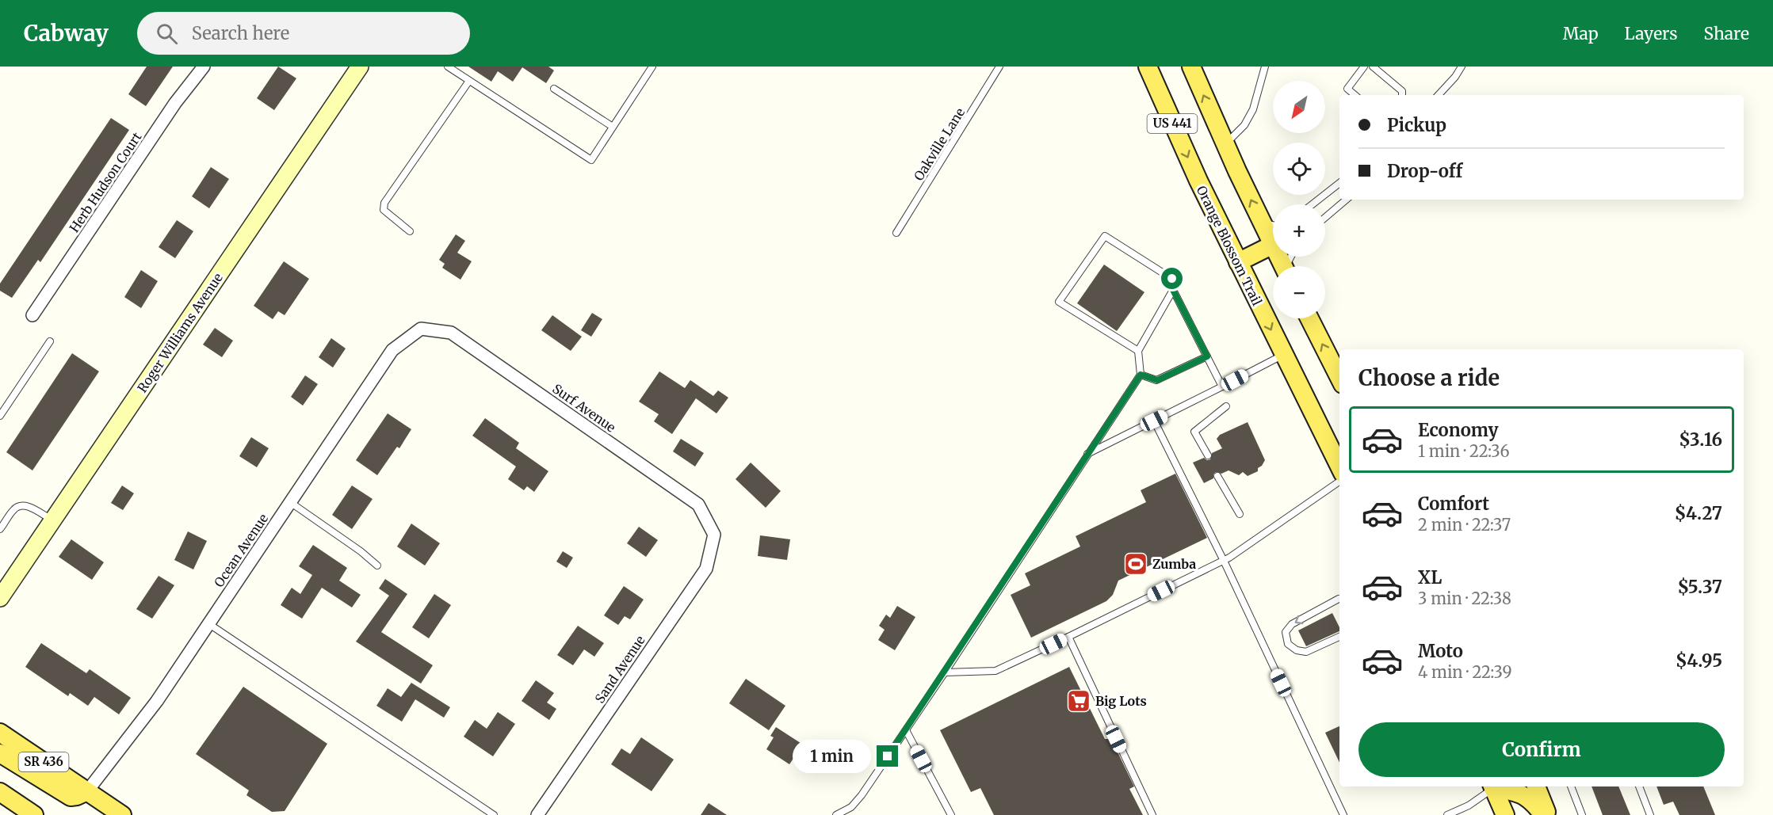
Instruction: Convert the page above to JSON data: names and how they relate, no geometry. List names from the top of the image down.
{
  "streets": {
    "main road": ["US 441", "Orange Blossom Trail", "SR 436"],
    "street": [
      "Herb Hudson Court",
      "Roger Williams Avenue",
      "Surf Avenue",
      "Ocean Avenue",
      "Sand Avenue"
    ],
    "lane": ["Oakville Lane"]
  },
  "crossings": [
    ["Surf Avenue", "Ocean Avenue"],
    ["Surf Avenue", "Sand Avenue"],
    ["Ocean Avenue", "SR 436"]
  ],
  "places": {
    "sports": ["Zumba"],
    "supermarket": ["Big Lots"]
  },
  "north": "bottom left",
  "page": {
    "header": "Cabway",
    "search": "Search here",
    "nav": ["Map", "Layers", "Share"],
    "map_buttons": ["+", "−"],
    "banner": ["Pickup", "Drop-off"],
    "heading": "Choose a ride",
    "list": [
      {
        "name": "Economy",
        "note": "1 min · 22:36",
        "value": "$3.16"
      },
      {
        "name": "Comfort",
        "note": "2 min · 22:37",
        "value": "$4.27"
      },
      {
        "name": "XL",
        "note": "3 min · 22:38",
        "value": "$5.37"
      },
      {
        "name": "Moto",
        "note": "4 min · 22:39",
        "value": "$4.95"
      }
    ],
    "buttons": "Confirm",
    "bubble": "1 min"
  }
}
